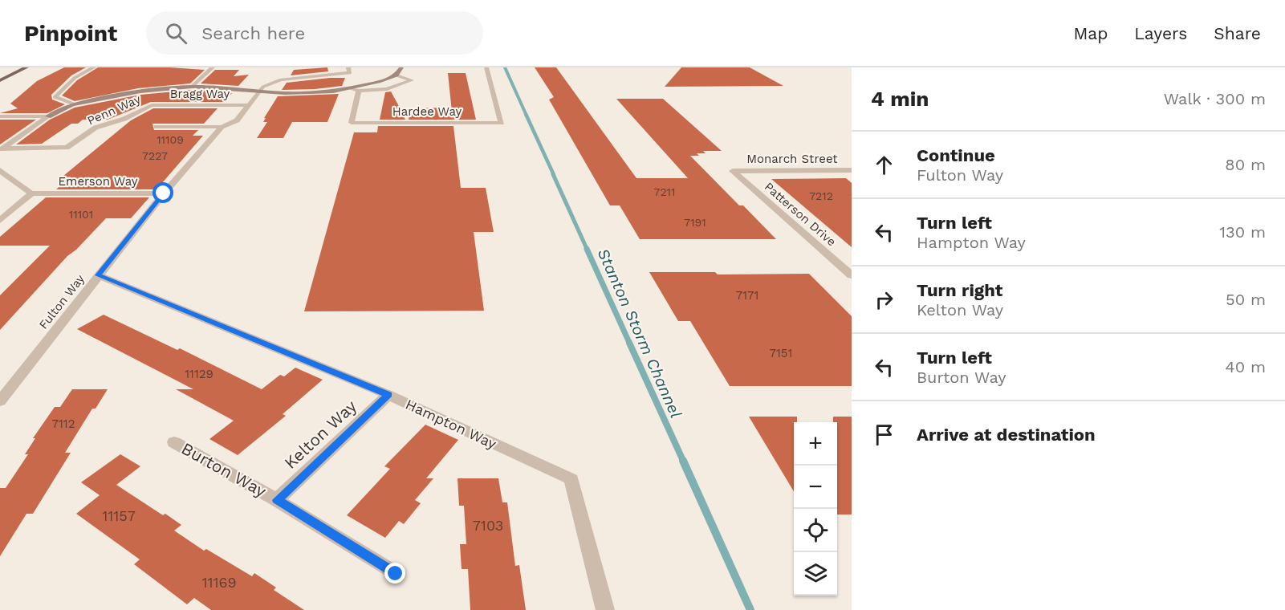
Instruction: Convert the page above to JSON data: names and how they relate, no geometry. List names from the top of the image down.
{
  "streets": {
    "street": [
      "Bragg Way",
      "Penn Way",
      "Hardee Way",
      "Monarch Street",
      "Emerson Way",
      "Patterson Drive",
      "Fulton Way",
      "Hampton Way",
      "Kelton Way",
      "Burton Way"
    ]
  },
  "crossings": [
    ["Bragg Way", "Penn Way"],
    ["Bragg Way", "Fulton Way"],
    ["Monarch Street", "Patterson Drive"],
    ["Emerson Way", "Fulton Way"],
    ["Fulton Way", "Hampton Way"],
    ["Hampton Way", "Kelton Way"],
    ["Kelton Way", "Burton Way"]
  ],
  "water": ["Stanton Storm Channel"],
  "house_numbers": [
    "11109",
    "7227",
    "7211",
    "7212",
    "11101",
    "7191",
    "7171",
    "7151",
    "11129",
    "7112",
    "11157",
    "7103",
    "11169"
  ],
  "page": {
    "header": "Pinpoint",
    "search": "Search here",
    "nav": ["Map", "Layers", "Share"],
    "heading": ["4 min", "Walk · 300 m"],
    "list": [
      ["Continue", "Fulton Way", "80 m"],
      ["Turn left", "Hampton Way", "130 m"],
      ["Turn right", "Kelton Way", "50 m"],
      ["Turn left", "Burton Way", "40 m"],
      "Arrive at destination"
    ],
    "map_buttons": ["+", "−"]
  }
}
